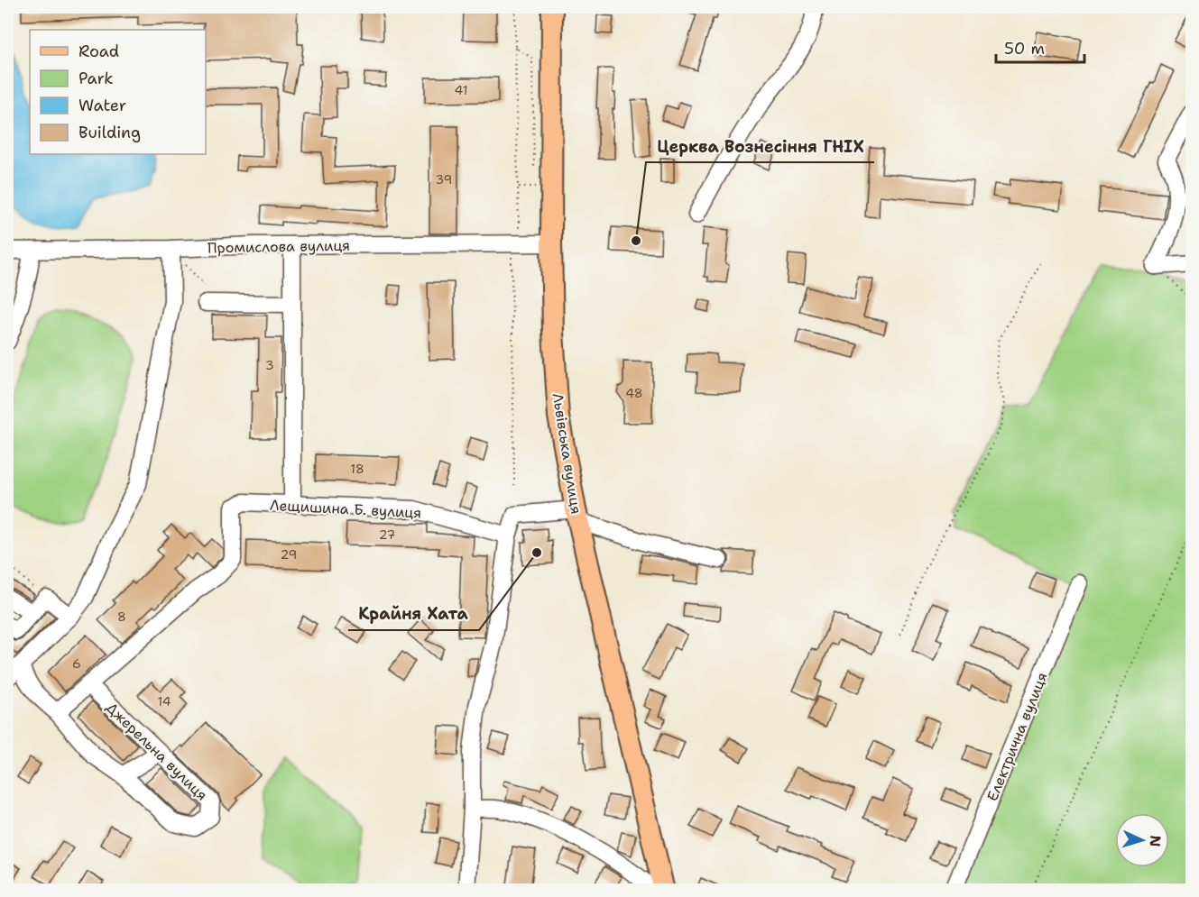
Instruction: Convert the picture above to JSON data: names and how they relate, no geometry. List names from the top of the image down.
{
  "streets": {
    "main road": ["Львівська вулиця"],
    "street": [
      "Промислова вулиця",
      "Лещишина Б. вулиця",
      "Електрична вулиця",
      "Джерельна вулиця"
    ]
  },
  "crossings": [
    ["Промислова вулиця", "Львівська вулиця"],
    ["Лещишина Б. вулиця", "Джерельна вулиця"]
  ],
  "places": ["Церква Вознесіння ГНІХ", "Крайня Хата"],
  "house_numbers": [
    "41",
    "39",
    "3",
    "48",
    "18",
    "27",
    "29",
    "8",
    "6",
    "14"
  ],
  "legend": [
    "Road",
    "Park",
    "Water",
    "Building"
  ],
  "scale_bar": "50 m",
  "north": "right"
}
